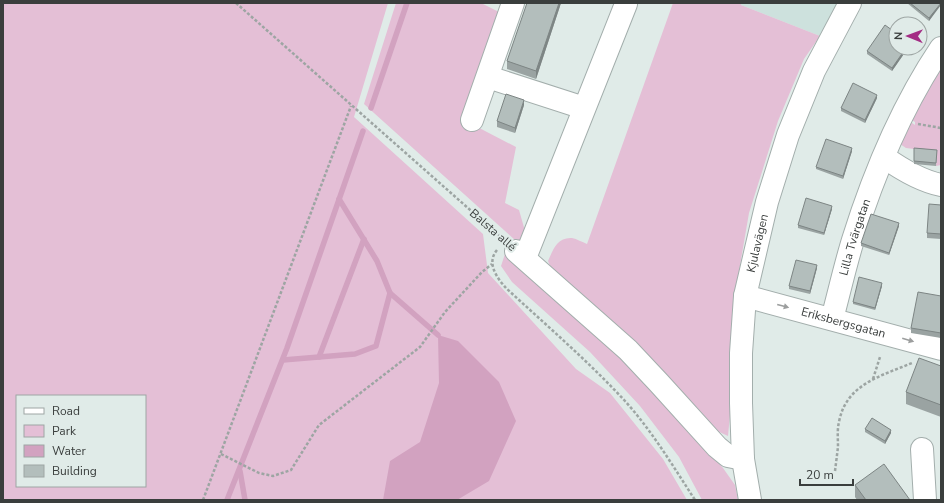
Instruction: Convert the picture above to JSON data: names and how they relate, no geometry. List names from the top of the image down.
{
  "streets": {
    "street": [
      "Balsta allé",
      "Lilla Tvärgatan",
      "Kjulavägen",
      "Eriksbergsgatan"
    ]
  },
  "crossings": [
    ["Balsta allé", "Kjulavägen"],
    ["Lilla Tvärgatan", "Eriksbergsgatan"],
    ["Kjulavägen", "Eriksbergsgatan"]
  ],
  "legend": [
    "Road",
    "Park",
    "Water",
    "Building"
  ],
  "scale_bar": "20 m",
  "north": "left"
}
